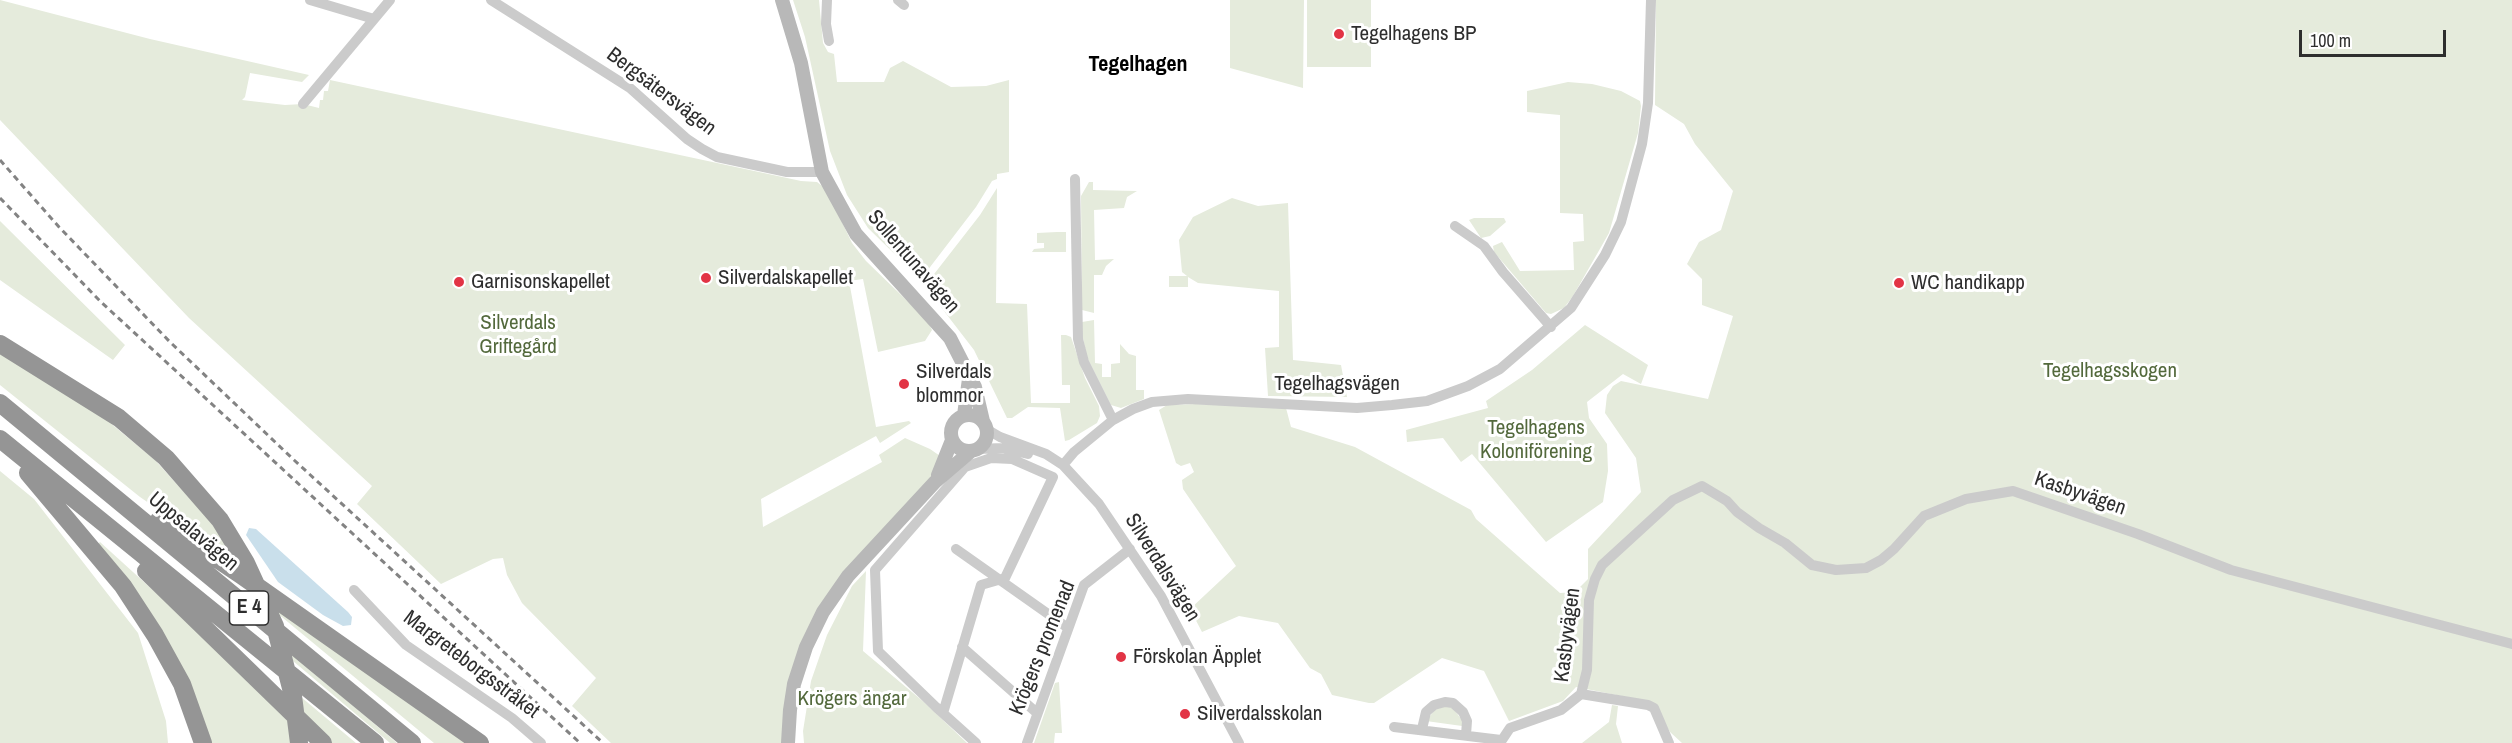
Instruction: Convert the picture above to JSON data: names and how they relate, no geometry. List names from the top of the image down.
{
  "streets": {
    "highway": ["Uppsalavägen", "E 4"],
    "street": [
      "Bergsätersvägen",
      "Sollentunavägen",
      "Tegelhagsvägen",
      "Kasbyvägen",
      "Silverdalsvägen",
      "Krögers promenad",
      "Margreteborgsstråket"
    ]
  },
  "crossings": [
    ["Bergsätersvägen", "Sollentunavägen"],
    ["Sollentunavägen", "Silverdalsvägen"],
    ["Tegelhagsvägen", "Silverdalsvägen"],
    ["Silverdalsvägen", "Krögers promenad"]
  ],
  "districts": ["Tegelhagen"],
  "parks": [
    "Silverdals Griftegård",
    "Tegelhagsskogen",
    "Tegelhagens Koloniförening",
    "Krögers ängar"
  ],
  "places": [
    "Tegelhagens BP",
    "Silverdalskapellet",
    "Garnisonskapellet",
    "WC handikapp",
    "Silverdals blommor",
    "Förskolan Äpplet",
    "Silverdalsskolan"
  ],
  "scale_bar": "100 m"
}
